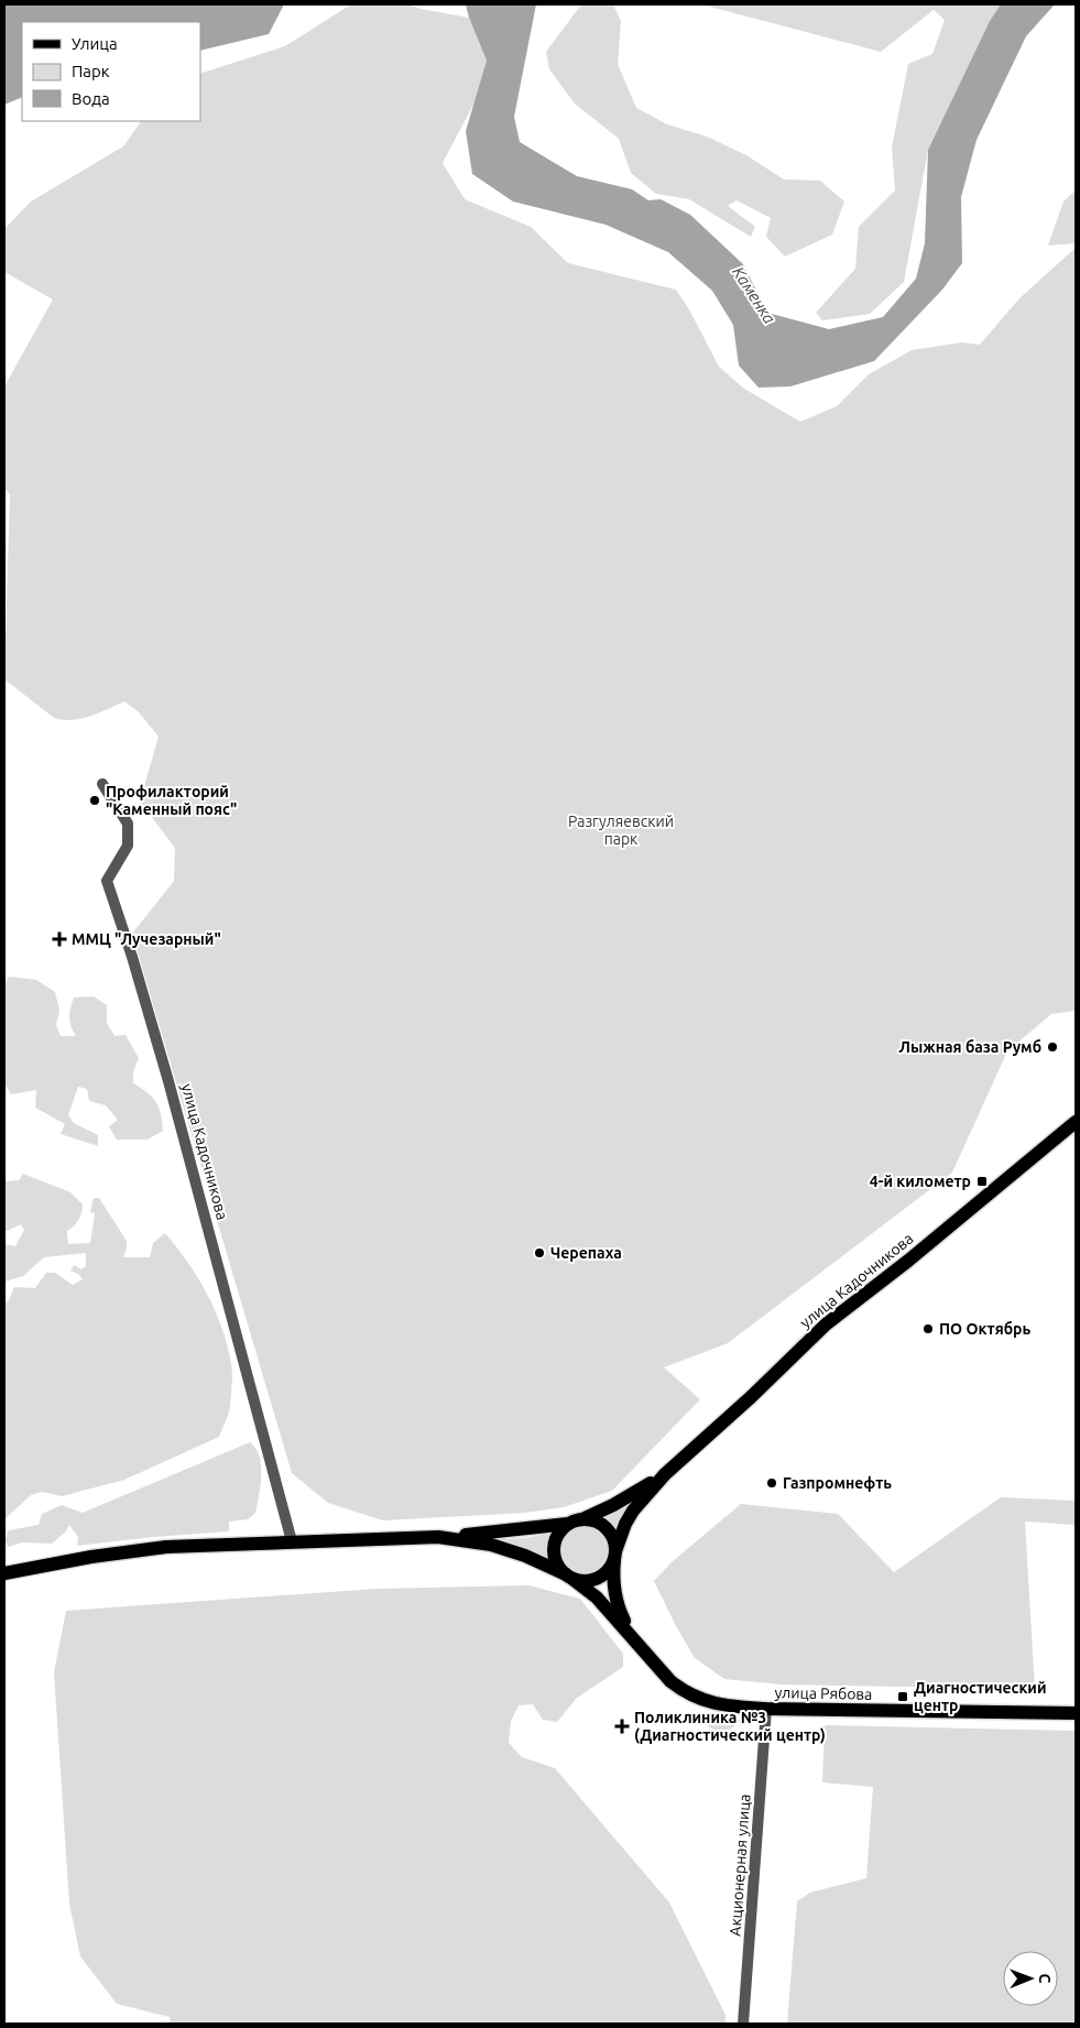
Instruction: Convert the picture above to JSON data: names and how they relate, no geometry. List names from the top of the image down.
{
  "streets": {
    "main road": ["улица Кадочникова", "улица Рябова"],
    "street": ["Акционерная улица"]
  },
  "crossings": [
    ["улица Рябова", "Акционерная улица"]
  ],
  "water": ["Каменка"],
  "parks": ["Разгуляевский парк"],
  "places": {
    "other": [
      "Профилакторий \"Каменный пояс\"",
      "Лыжная база Румб",
      "Черепаха",
      "ПО Октябрь",
      "Газпромнефть"
    ],
    "health": ["ММЦ \"Лучезарный\"", "Поликлиника №3 (Диагностический центр)"],
    "transit": ["4-й километр", "Диагностический центр"]
  },
  "legend": ["Улица", "Парк", "Вода"],
  "north": "right"
}
